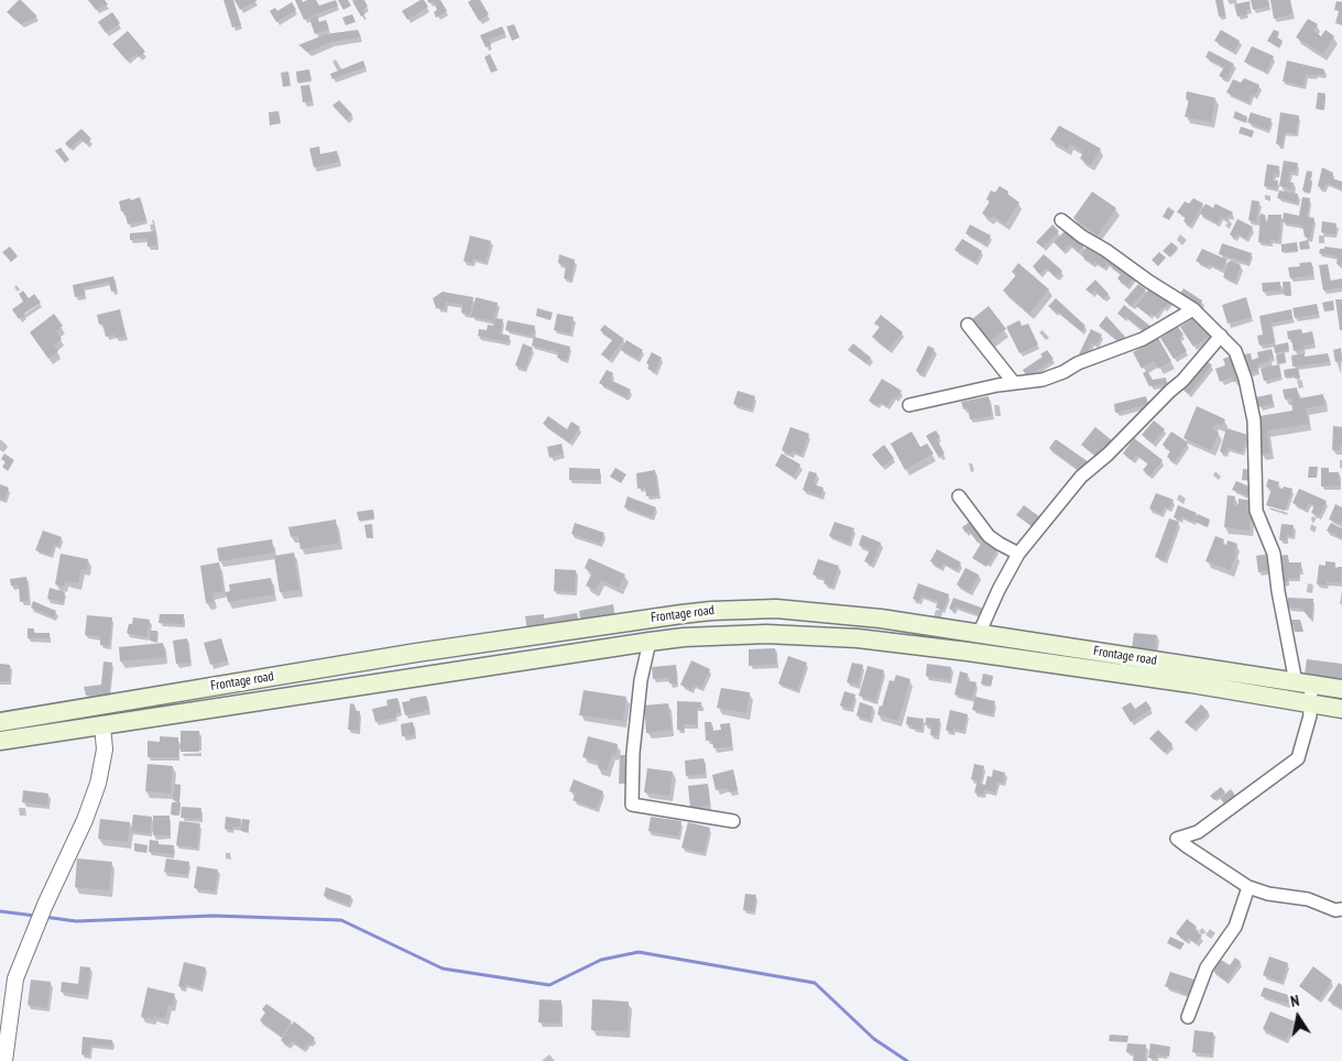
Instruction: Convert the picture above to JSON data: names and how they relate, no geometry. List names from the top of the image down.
{
  "streets": {
    "main road": ["Frontage road"]
  },
  "north": "top"
}
